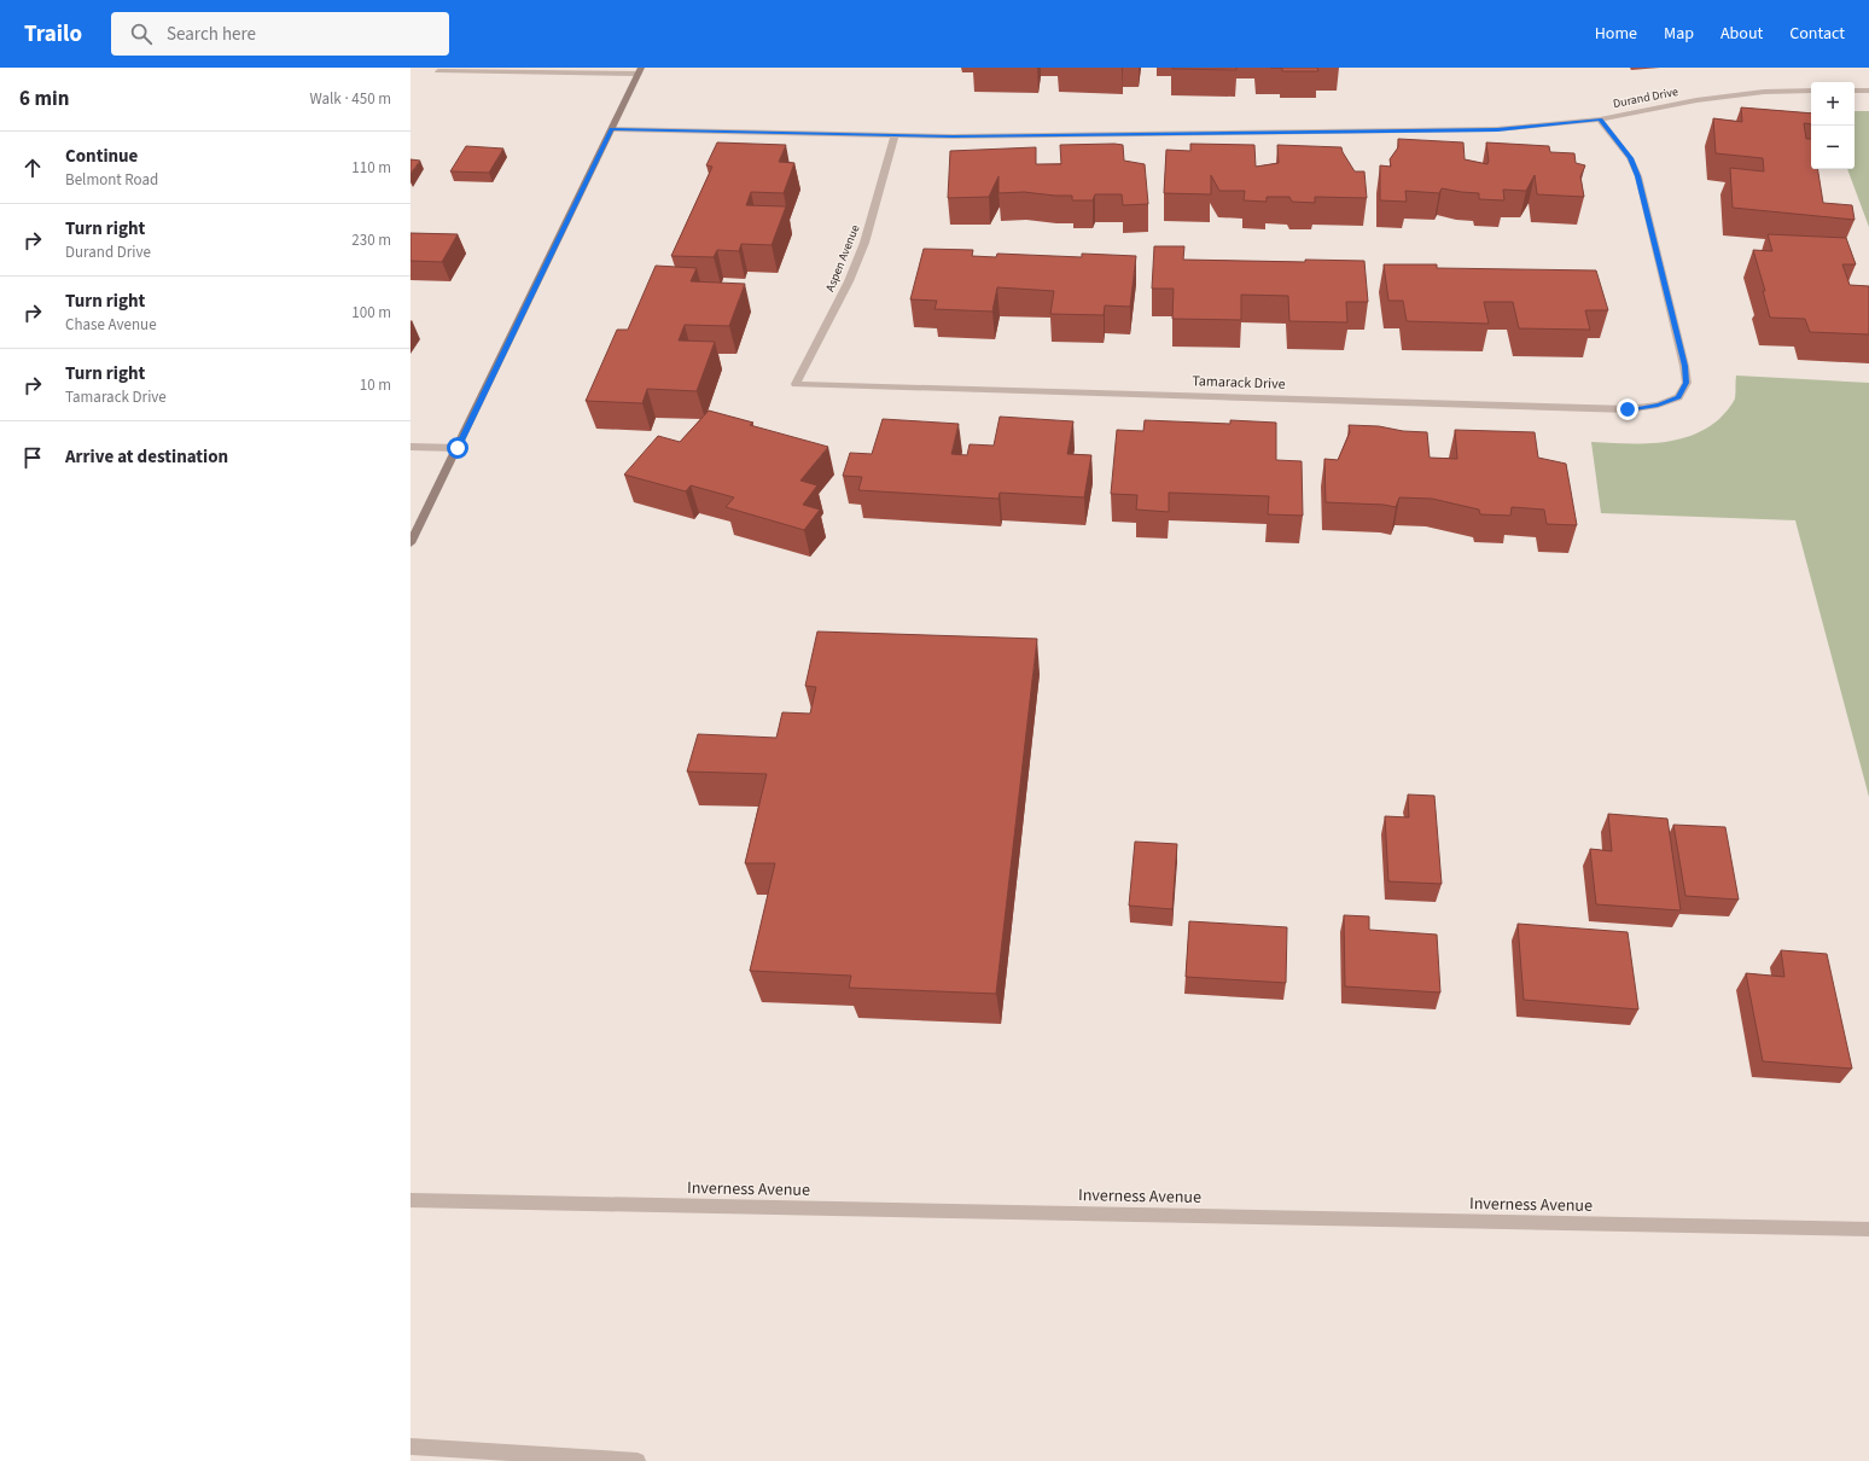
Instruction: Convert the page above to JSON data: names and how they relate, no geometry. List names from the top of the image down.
{
  "streets": {
    "street": [
      "Durand Drive",
      "Aspen Avenue",
      "Tamarack Drive",
      "Inverness Avenue"
    ]
  },
  "crossings": [
    ["Durand Drive", "Aspen Avenue"],
    ["Durand Drive", "Tamarack Drive"],
    ["Aspen Avenue", "Tamarack Drive"]
  ],
  "page": {
    "header": "Trailo",
    "search": "Search here",
    "nav": [
      "Home",
      "Map",
      "About",
      "Contact"
    ],
    "heading": ["6 min", "Walk · 450 m"],
    "map_buttons": ["+", "−"],
    "list": [
      ["Continue", "Belmont Road", "110 m"],
      ["Turn right", "Durand Drive", "230 m"],
      ["Turn right", "Chase Avenue", "100 m"],
      ["Turn right", "Tamarack Drive", "10 m"],
      "Arrive at destination"
    ]
  }
}
